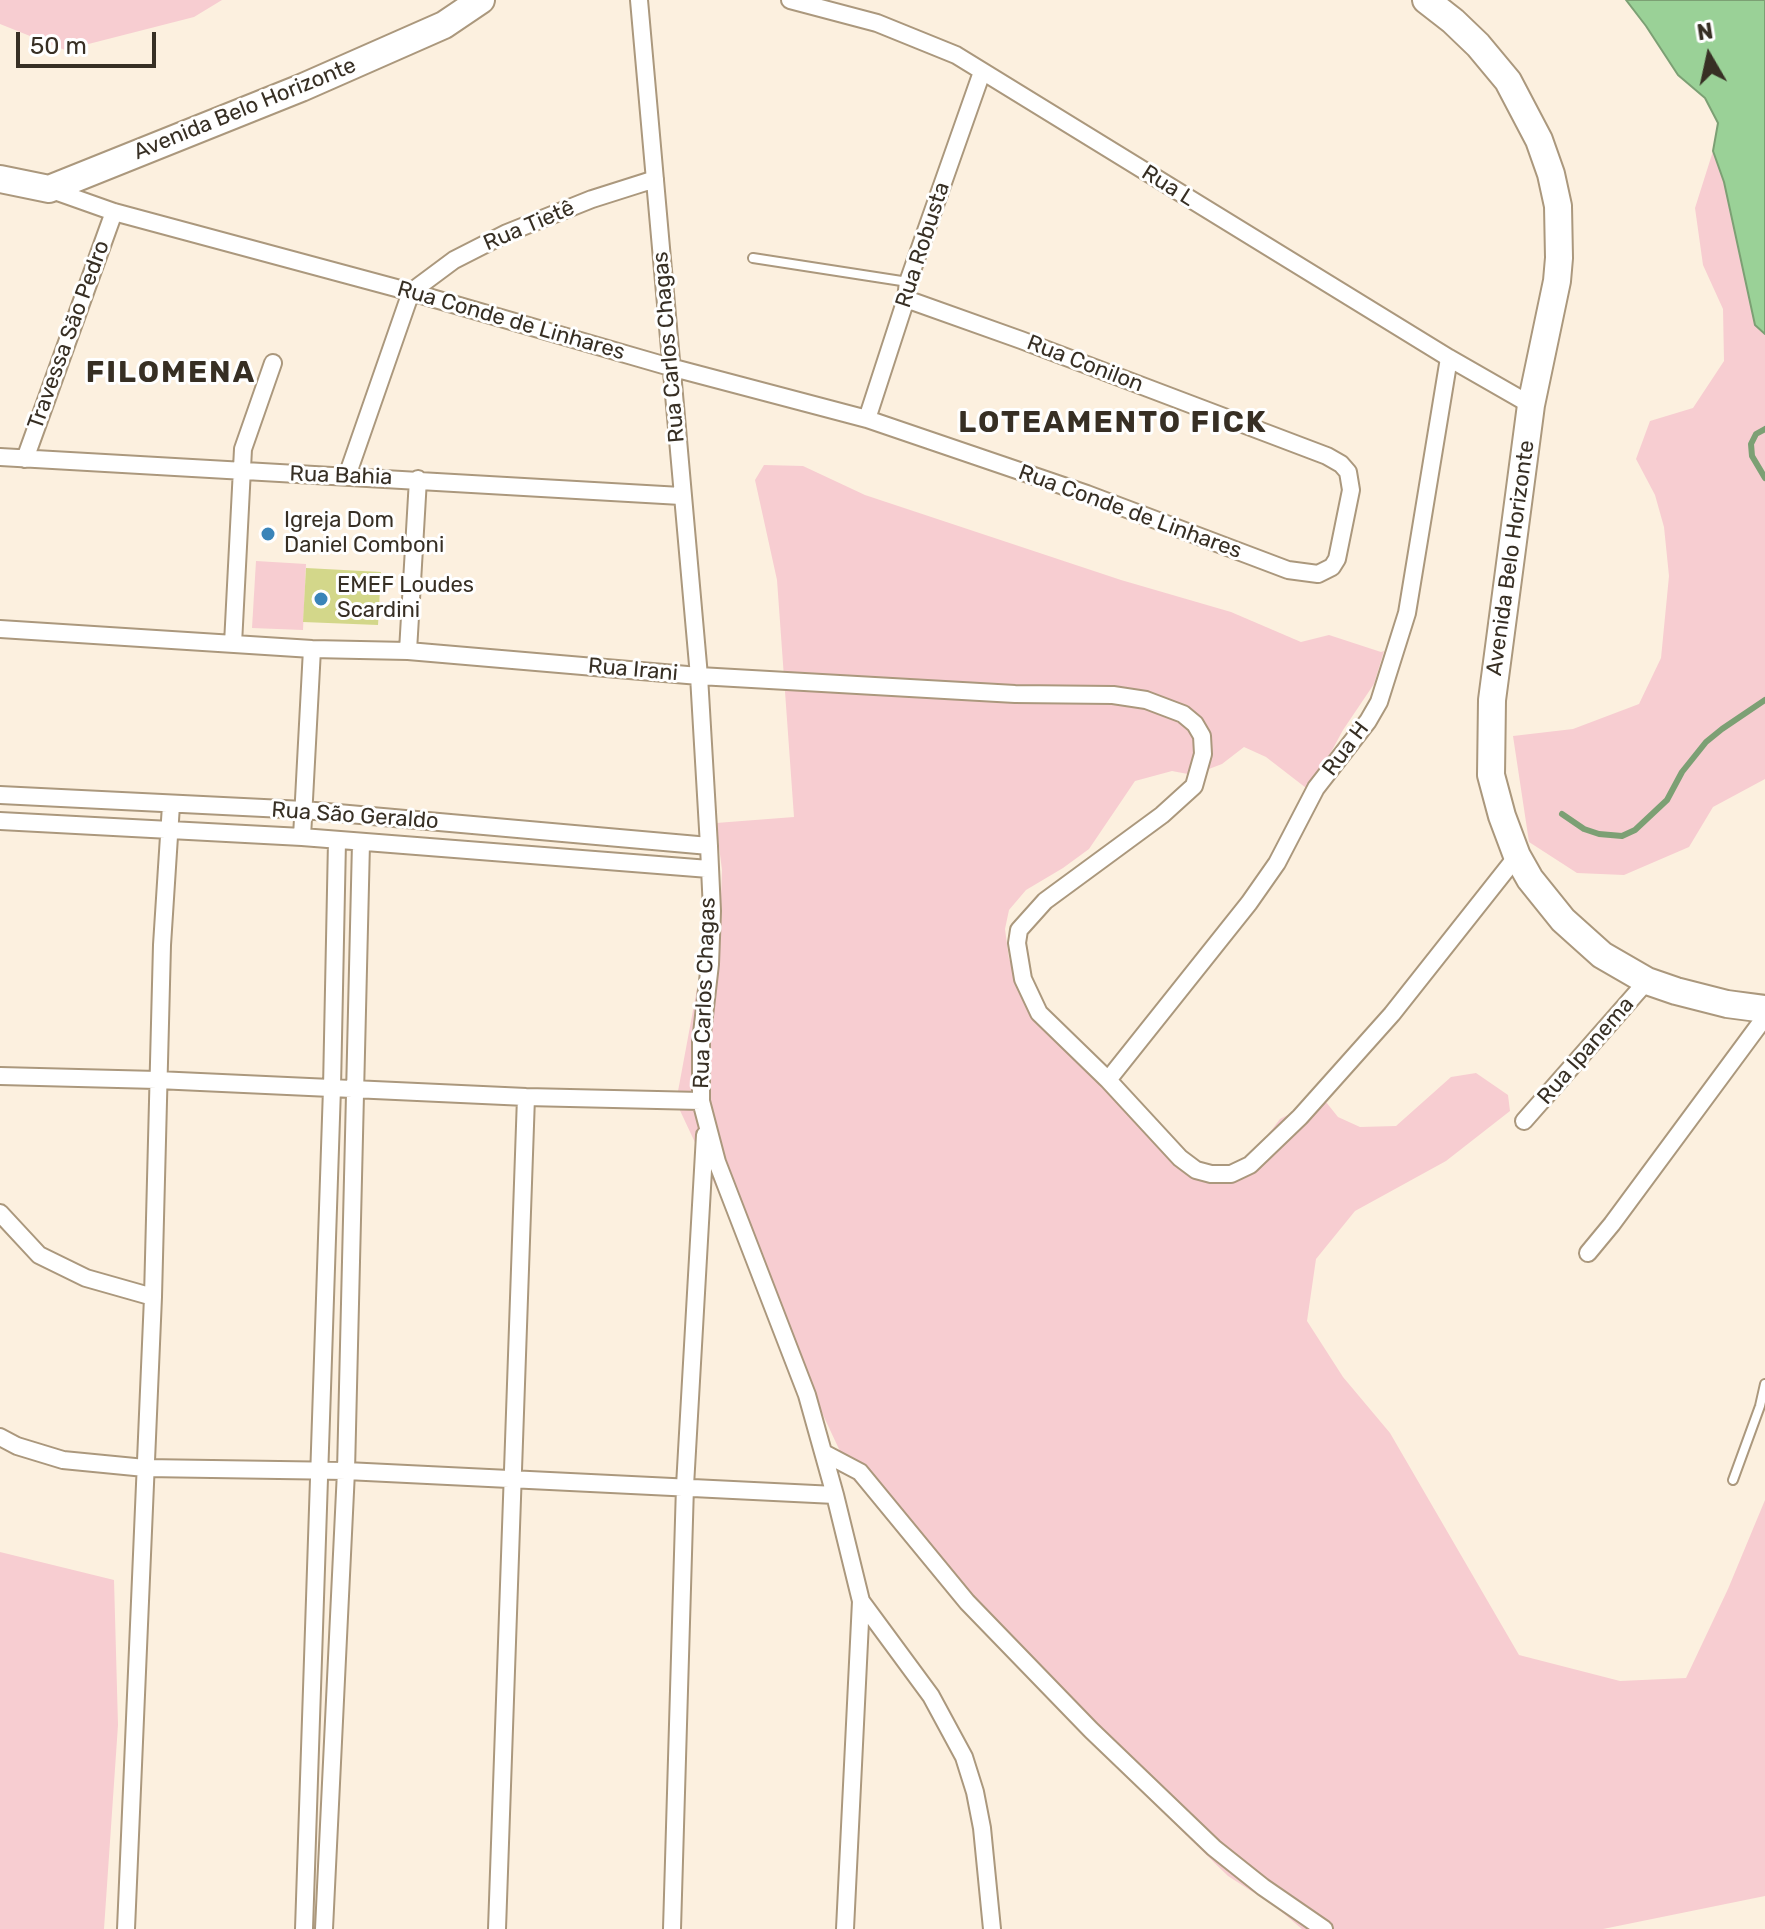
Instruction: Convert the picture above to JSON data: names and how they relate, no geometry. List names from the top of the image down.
{
  "streets": {
    "main road": ["Avenida Belo Horizonte"],
    "street": [
      "Rua L",
      "Rua Tietê",
      "Rua Robusta",
      "Rua Conde de Linhares",
      "Travessa São Pedro",
      "Rua Carlos Chagas",
      "Rua Conilon",
      "Rua Bahia",
      "Rua Irani",
      "Rua H",
      "Rua São Geraldo",
      "Rua Ipanema"
    ]
  },
  "crossings": [
    ["Avenida Belo Horizonte", "Rua L"],
    ["Avenida Belo Horizonte", "Rua Conde de Linhares"],
    ["Avenida Belo Horizonte", "Rua Ipanema"],
    ["Rua L", "Rua Robusta"],
    ["Rua L", "Rua H"],
    ["Rua Tietê", "Rua Conde de Linhares"],
    ["Rua Tietê", "Rua Carlos Chagas"],
    ["Rua Robusta", "Rua Conde de Linhares"],
    ["Rua Robusta", "Rua Conilon"],
    ["Rua Conde de Linhares", "Travessa São Pedro"],
    ["Rua Conde de Linhares", "Rua Carlos Chagas"],
    ["Rua Conde de Linhares", "Rua Conilon"],
    ["Travessa São Pedro", "Rua Bahia"],
    ["Rua Carlos Chagas", "Rua Bahia"],
    ["Rua Carlos Chagas", "Rua Irani"],
    ["Rua Carlos Chagas", "Rua São Geraldo"],
    ["Rua Irani", "Rua H"]
  ],
  "districts": ["FILOMENA", "LOTEAMENTO FICK"],
  "places": ["Igreja Dom Daniel Comboni", "EMEF Loudes Scardini"],
  "scale_bar": "50 m",
  "north": "top"
}
